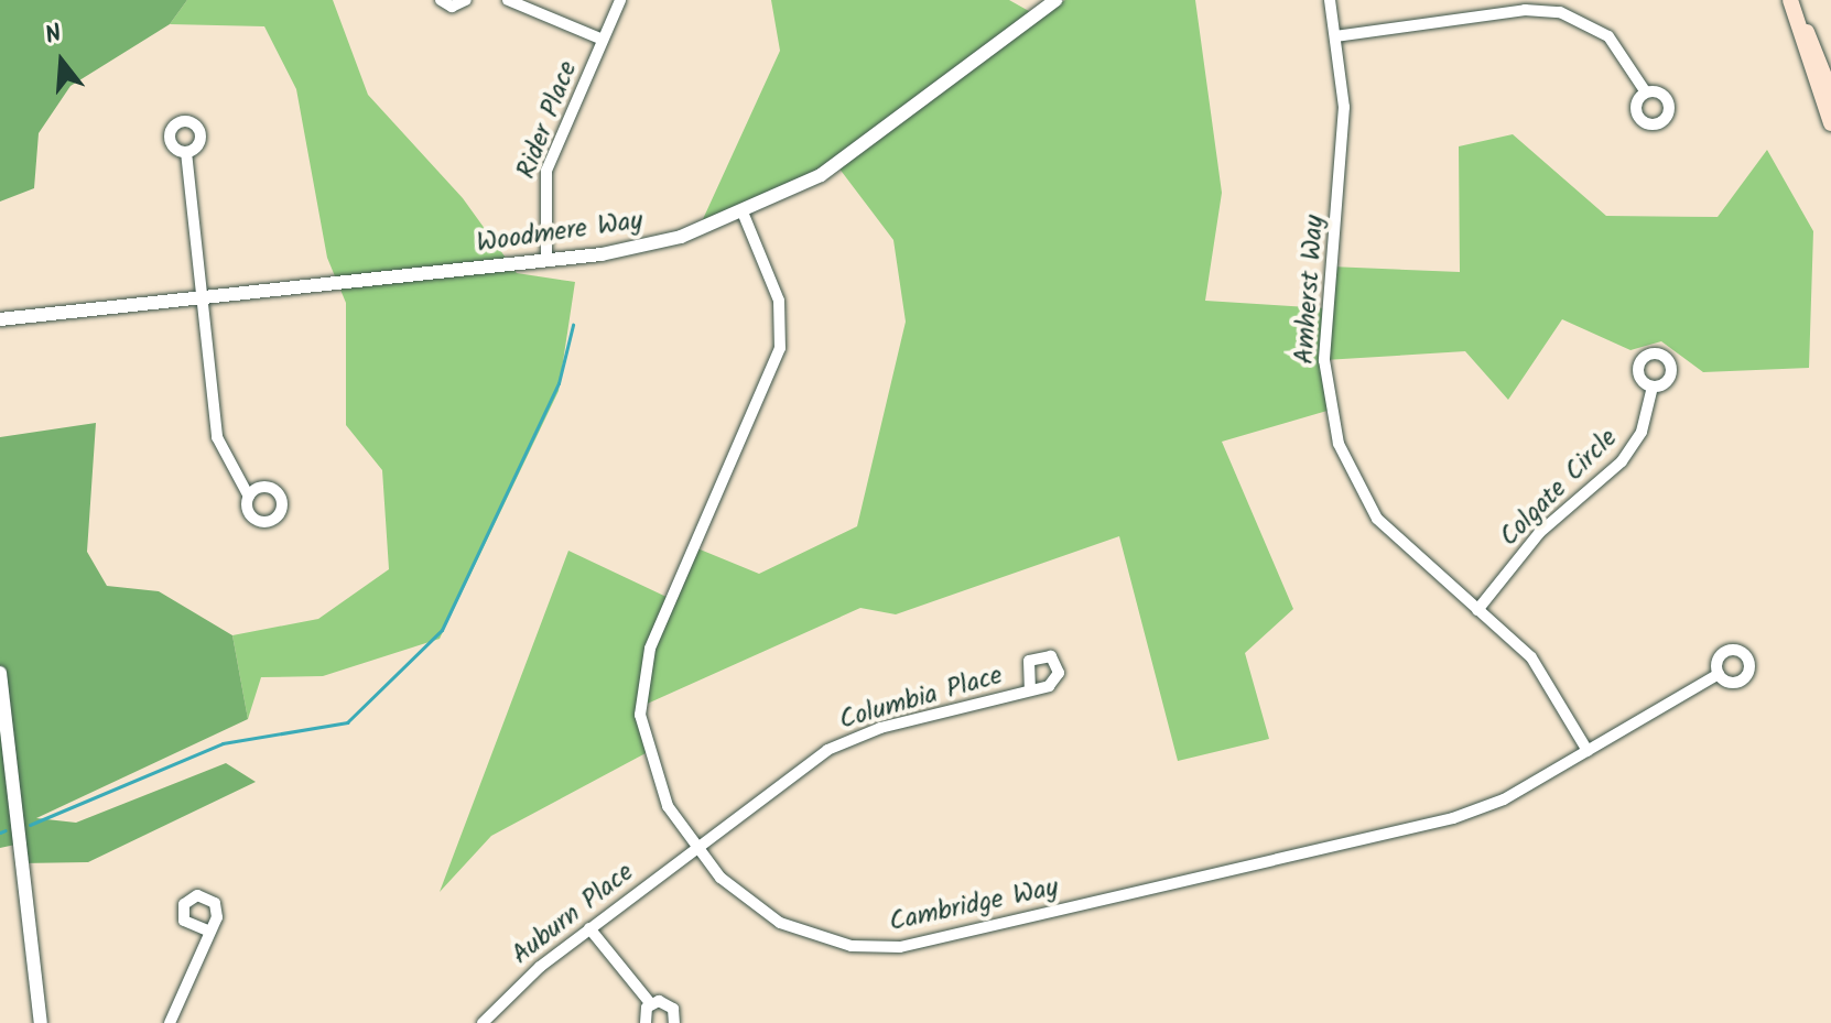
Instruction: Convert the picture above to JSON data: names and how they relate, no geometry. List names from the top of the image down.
{
  "streets": {
    "street": [
      "Rider Place",
      "Woodmere Way",
      "Amherst Way",
      "Colgate Circle",
      "Columbia Place",
      "Cambridge Way",
      "Auburn Place"
    ]
  },
  "crossings": [
    ["Rider Place", "Woodmere Way"],
    ["Woodmere Way", "Cambridge Way"],
    ["Amherst Way", "Colgate Circle"],
    ["Amherst Way", "Cambridge Way"],
    ["Columbia Place", "Cambridge Way"],
    ["Columbia Place", "Auburn Place"],
    ["Cambridge Way", "Auburn Place"]
  ],
  "north": "top"
}
